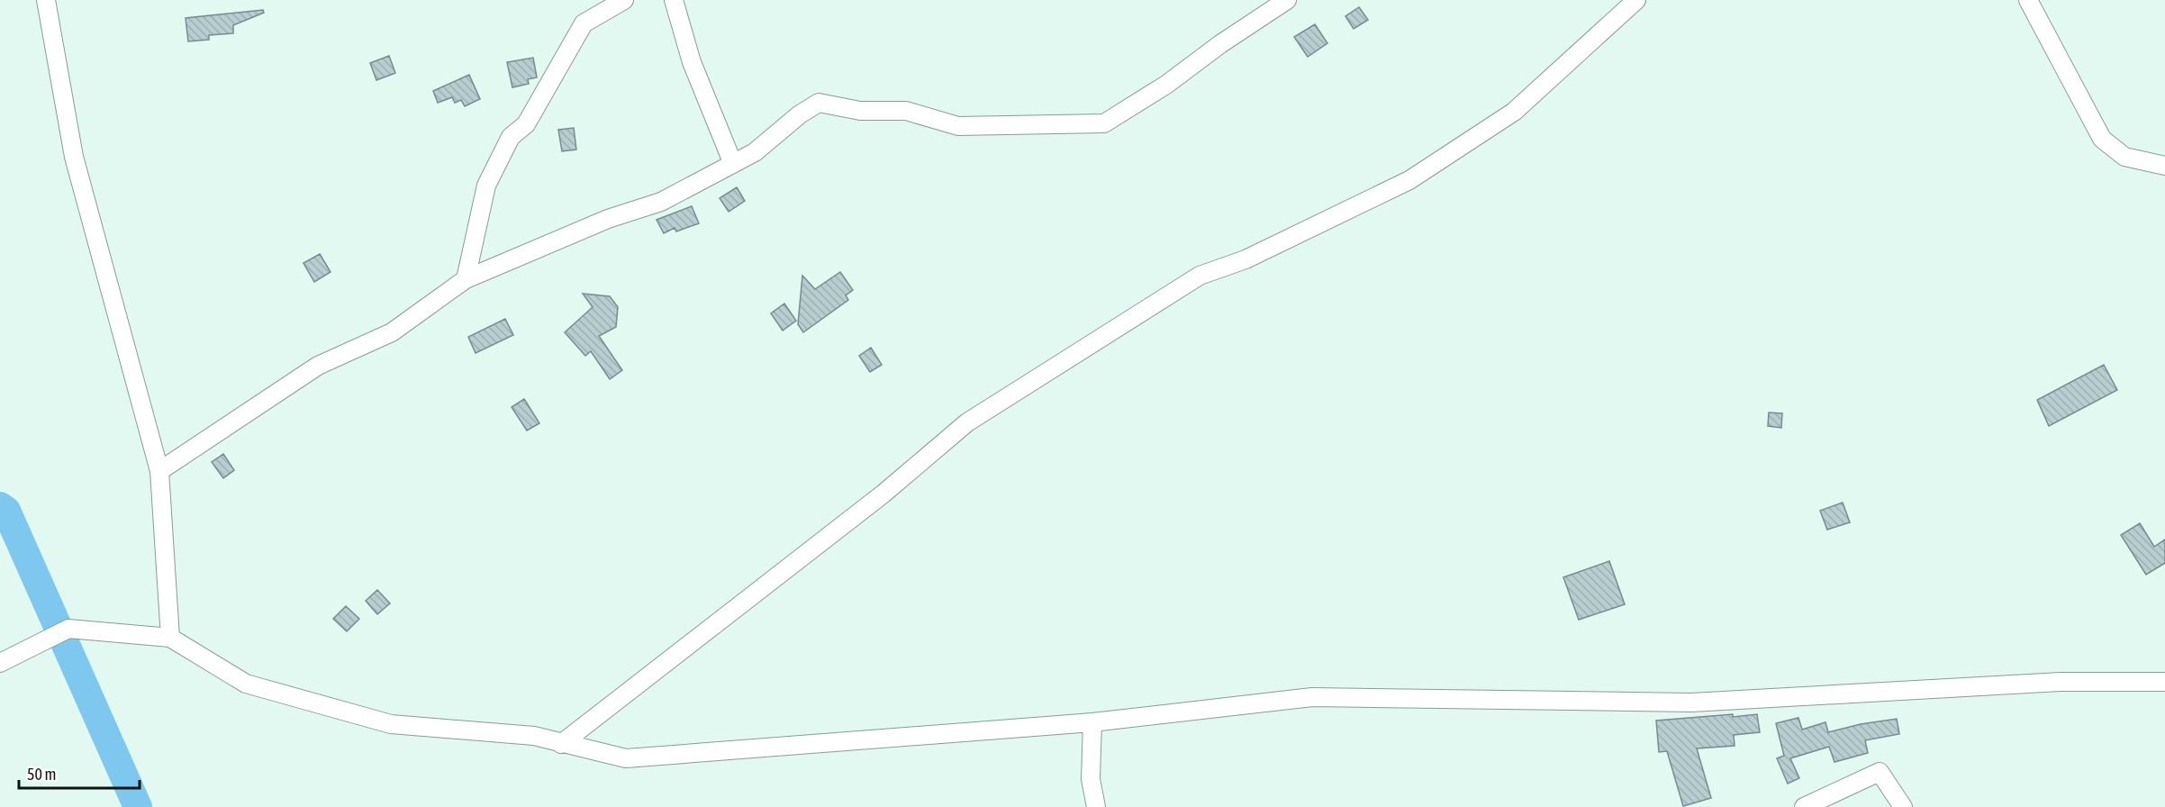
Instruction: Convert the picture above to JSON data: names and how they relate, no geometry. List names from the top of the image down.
{
  "scale_bar": "50 m"
}
